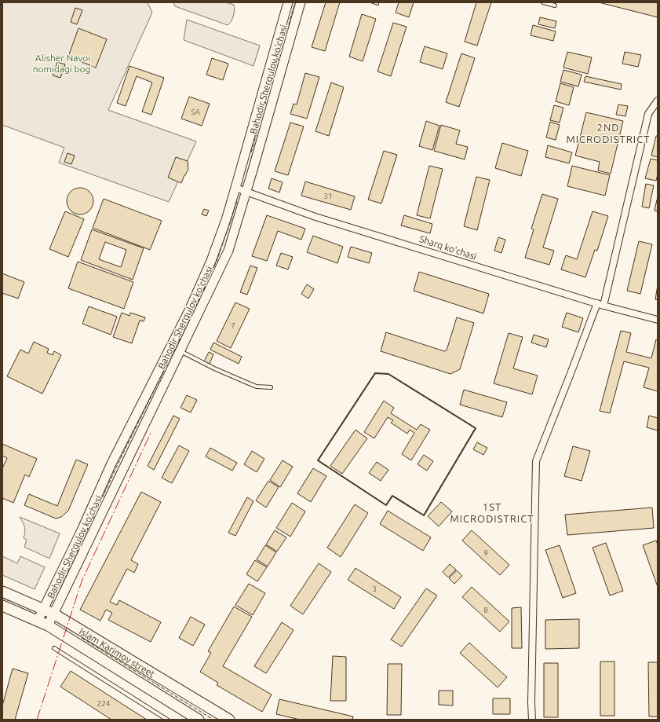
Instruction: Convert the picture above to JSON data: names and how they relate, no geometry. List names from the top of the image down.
{
  "streets": {
    "main road": ["Bahodir Sherqulov ko‘chasi", "Islam Karimov street"],
    "street": ["Sharq ko‘chasi"]
  },
  "crossings": [
    ["Bahodir Sherqulov ko‘chasi", "Sharq ko‘chasi"],
    ["Bahodir Sherqulov ko‘chasi", "Islam Karimov street"]
  ],
  "districts": ["2ND MICRODISTRICT", "1ST MICRODISTRICT"],
  "parks": ["Alisher Navoi nomidagi bog'"],
  "house_numbers": [
    "5A",
    "31",
    "7",
    "9",
    "3",
    "8",
    "224"
  ]
}
